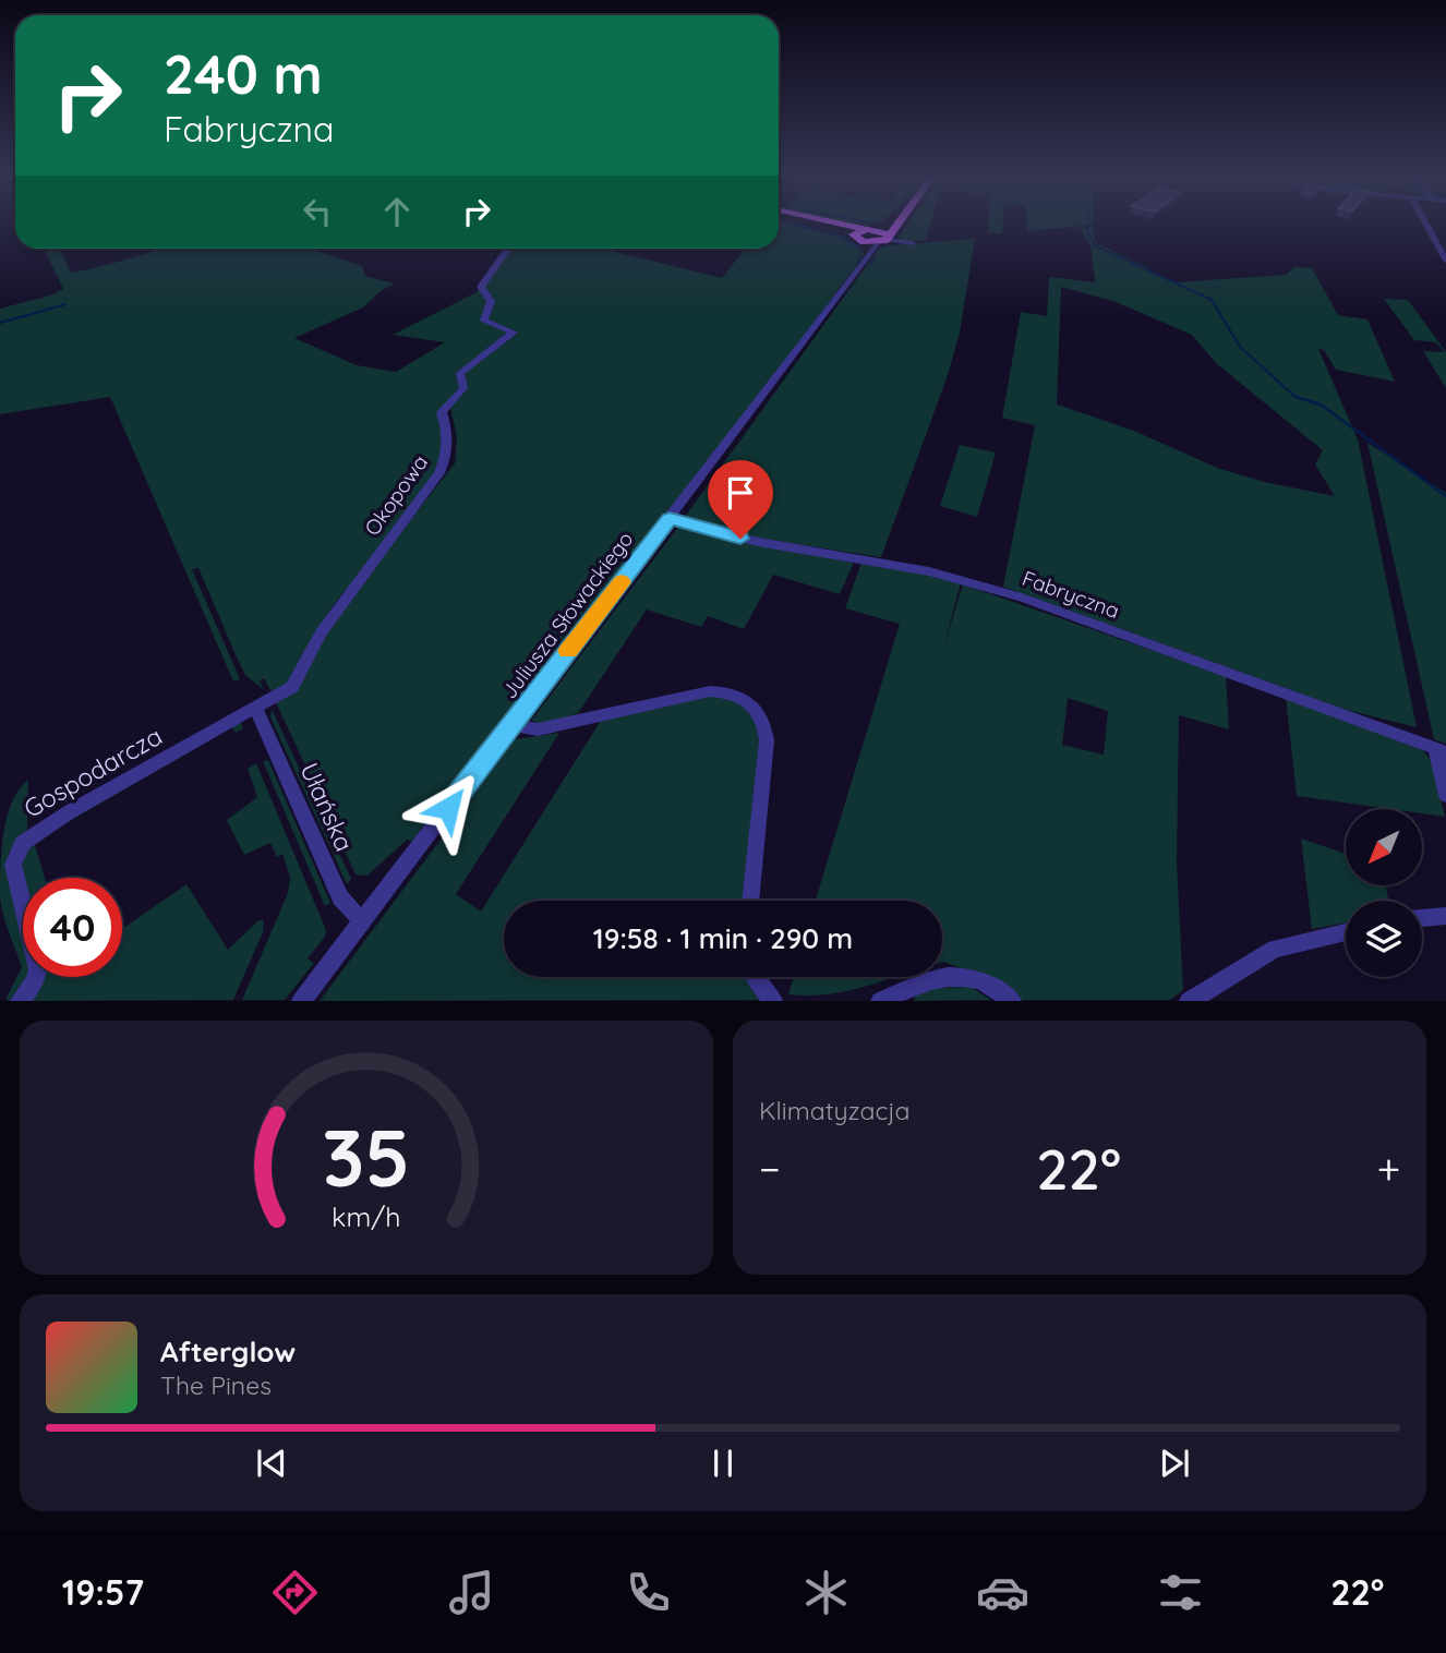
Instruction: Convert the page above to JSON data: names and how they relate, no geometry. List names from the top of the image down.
{
  "streets": {
    "main road": ["Juliusza Słowackiego"],
    "street": [
      "Okopowa",
      "Fabryczna",
      "Gospodarcza",
      "Ułańska"
    ]
  },
  "crossings": [
    ["Okopowa", "Gospodarcza"],
    ["Okopowa", "Ułańska"],
    ["Fabryczna", "Juliusza Słowackiego"],
    ["Juliusza Słowackiego", "Ułańska"],
    ["Gospodarcza", "Ułańska"]
  ],
  "north": "bottom left",
  "page": {
    "turn": ["240 m", "Fabryczna"],
    "limit": "40",
    "trip": "19:58 · 1 min · 290 m",
    "tile": "Klimatyzacja",
    "heat": ["−", "22°", "+"],
    "song": ["Afterglow", "The Pines"],
    "tabs": ["19:57", "22°"],
    "gauge": ["35", "km/h"]
  }
}
